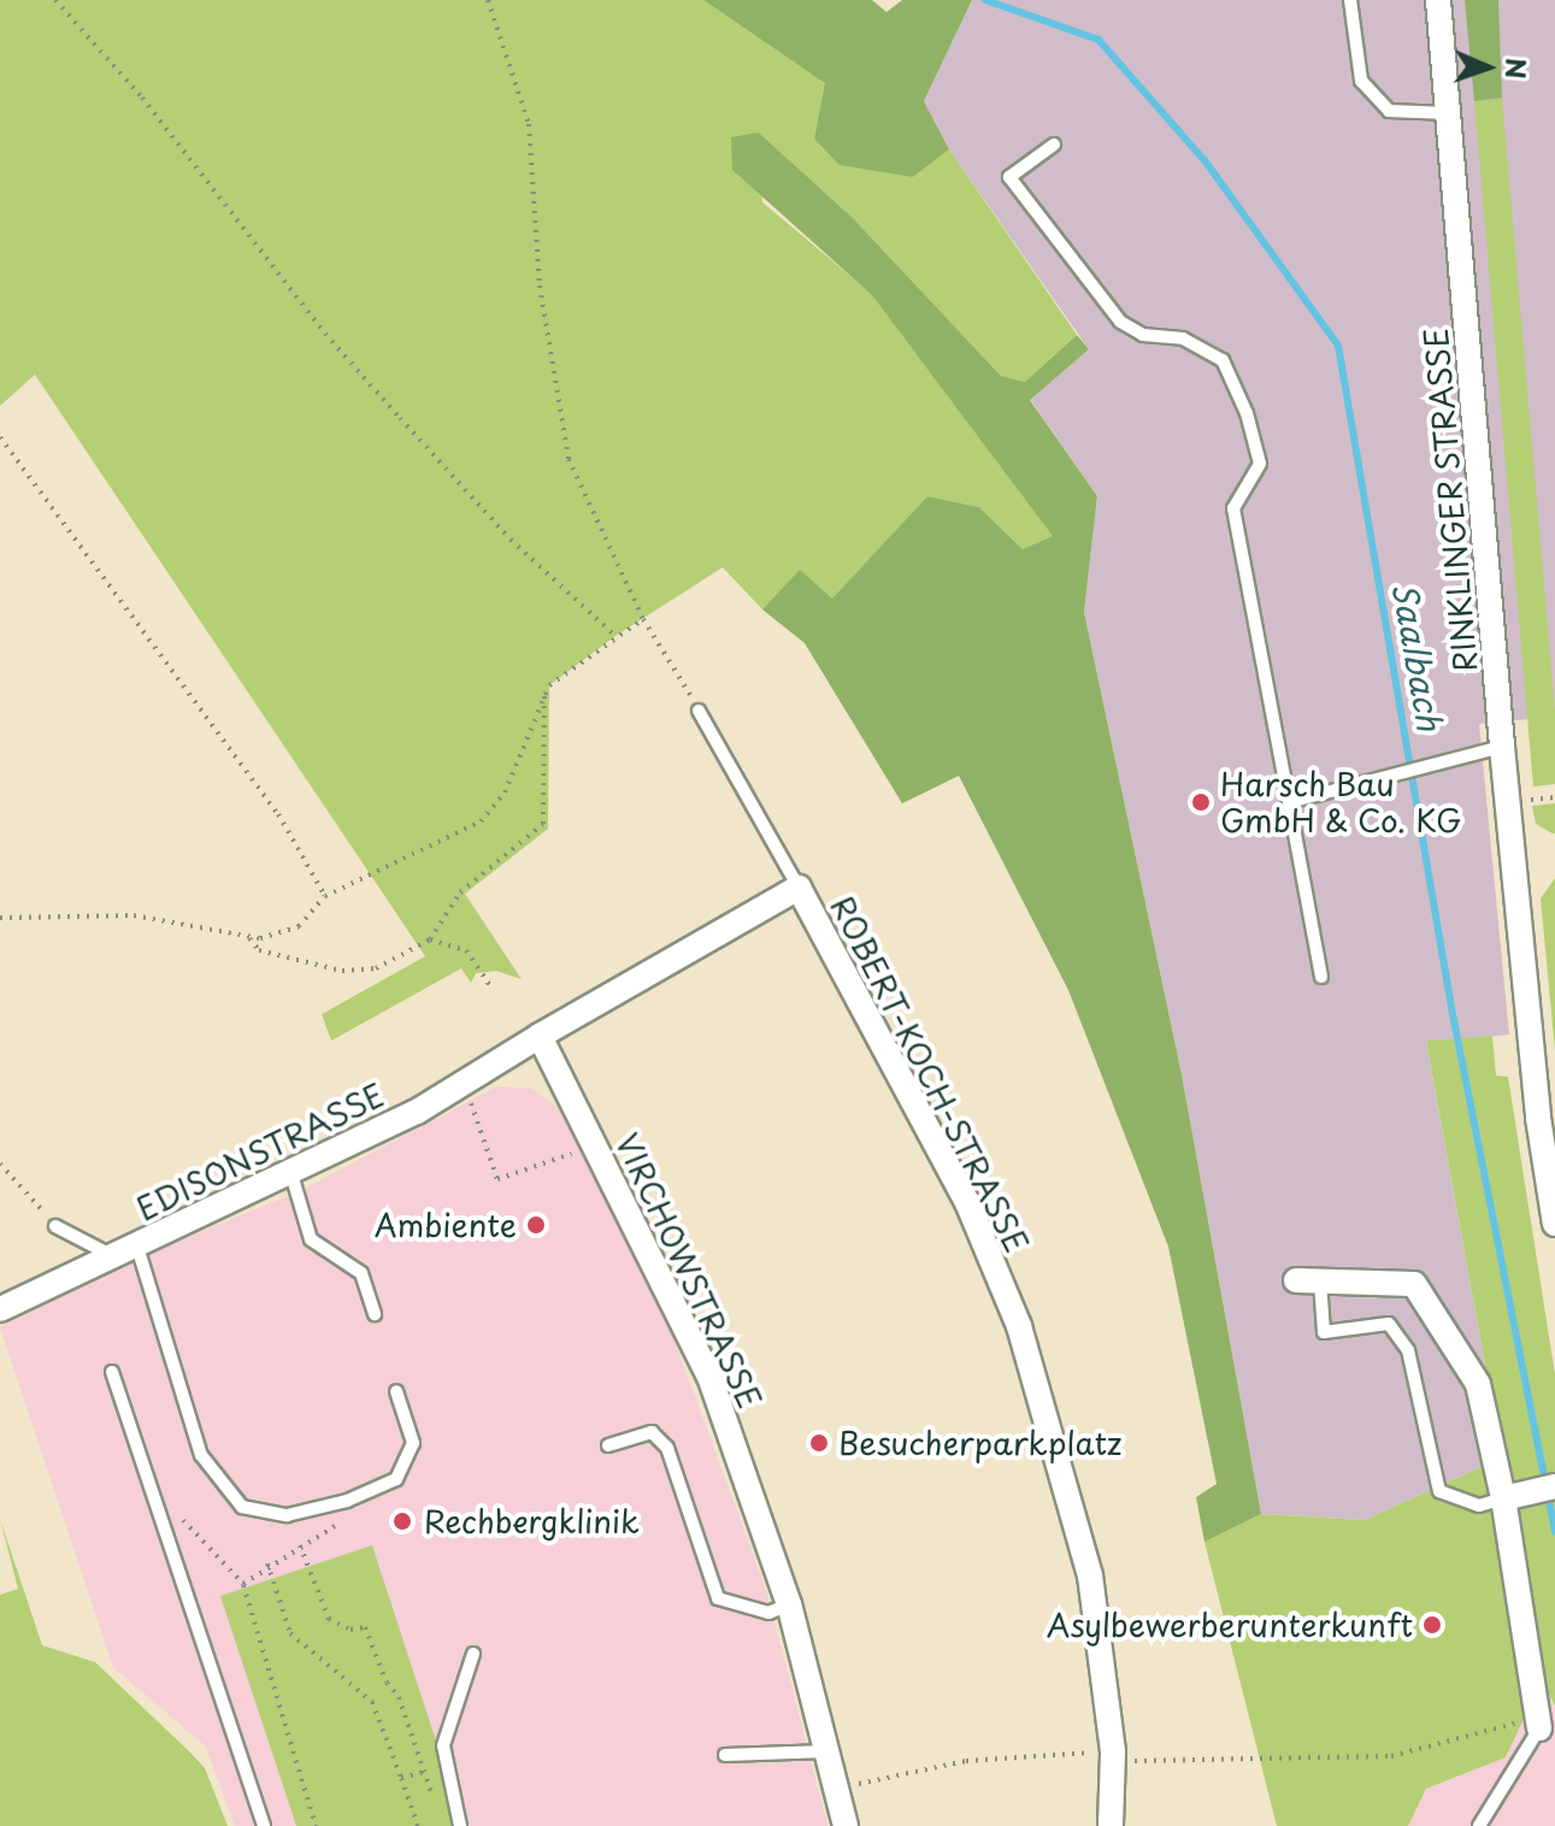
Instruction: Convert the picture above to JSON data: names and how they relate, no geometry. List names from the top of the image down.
{
  "streets": {
    "street": [
      "RINKLINGER STRASSE",
      "ROBERT-KOCH-STRASSE",
      "EDISONSTRASSE",
      "VIRCHOWSTRASSE"
    ]
  },
  "crossings": [
    ["EDISONSTRASSE", "VIRCHOWSTRASSE"]
  ],
  "water": ["Saalbach"],
  "places": [
    "Harsch Bau GmbH & Co. KG",
    "Ambiente",
    "Besucherparkplatz",
    "Rechbergklinik",
    "Asylbewerberunterkunft"
  ],
  "north": "right"
}
